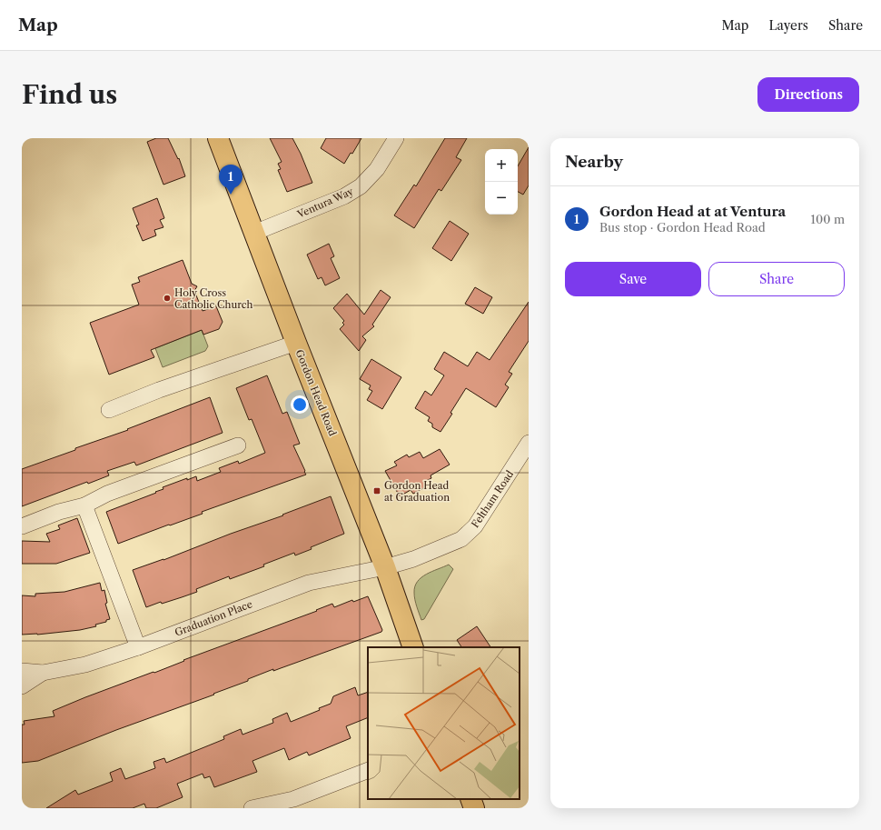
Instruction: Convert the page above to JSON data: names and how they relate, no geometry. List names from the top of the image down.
{
  "streets": {
    "main road": ["Gordon Head Road"],
    "street": ["Ventura Way", "Feltham Road", "Graduation Place"]
  },
  "crossings": [
    ["Ventura Way", "Gordon Head Road"],
    ["Gordon Head Road", "Feltham Road"],
    ["Gordon Head Road", "Graduation Place"],
    ["Feltham Road", "Graduation Place"]
  ],
  "places": {
    "other": ["Holy Cross Catholic Church"],
    "transit": ["Gordon Head at Graduation"]
  },
  "page": {
    "header": "Map",
    "nav": ["Map", "Layers", "Share"],
    "buttons": [
      "Directions",
      ["Save", "Share"]
    ],
    "title": "Find us",
    "heading": "Nearby",
    "map_buttons": ["+", "−"],
    "pins": "1",
    "list": [
      {
        "mark": "1",
        "name": "Gordon Head at at Ventura",
        "note": "Bus stop · Gordon Head Road",
        "value": "100 m"
      }
    ]
  }
}
